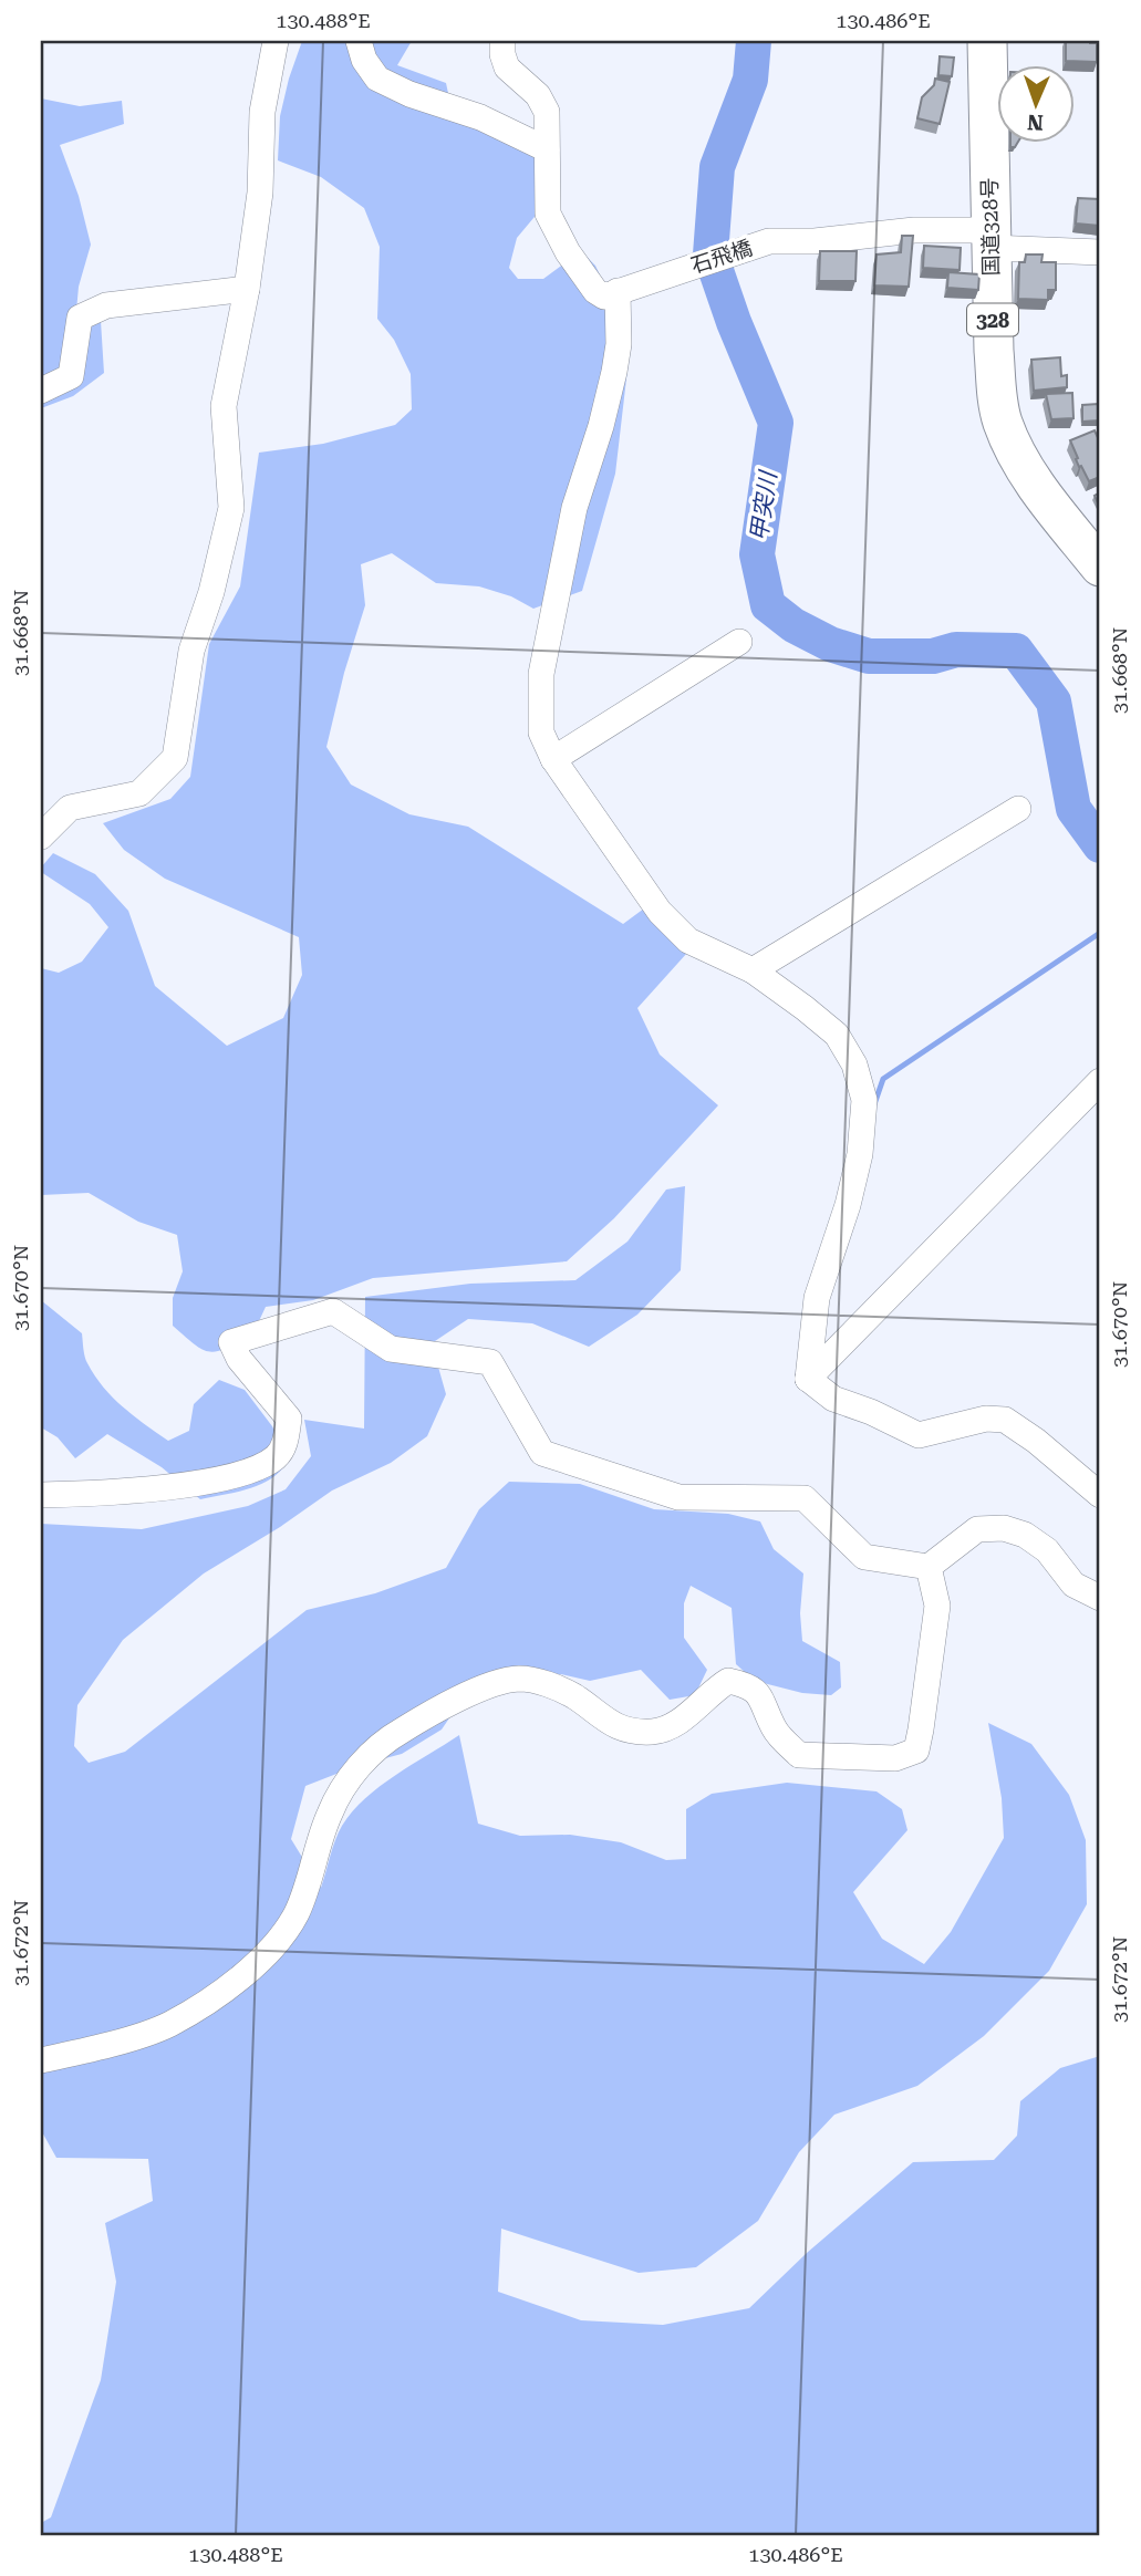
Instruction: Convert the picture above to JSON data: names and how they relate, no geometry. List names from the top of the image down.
{
  "streets": {
    "highway": ["国道328号", "328"],
    "street": ["石飛橋"]
  },
  "crossings": [
    ["国道328号", "石飛橋"]
  ],
  "water": ["甲突川"],
  "north": "bottom",
  "coordinates": [
    "130.488°E",
    "130.486°E",
    "31.668°N",
    "31.670°N",
    "31.672°N"
  ]
}
